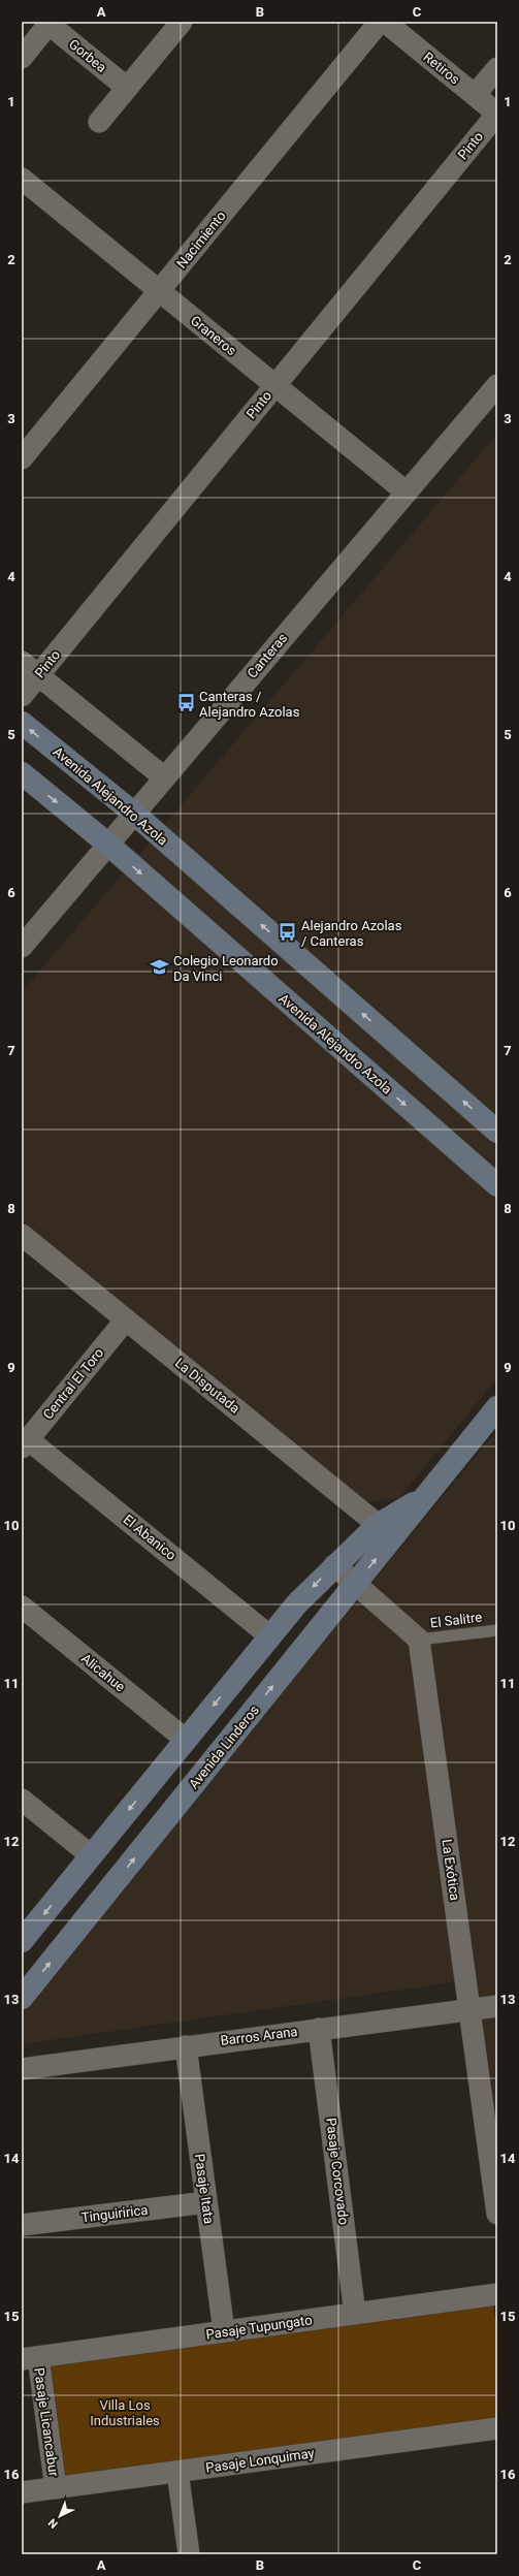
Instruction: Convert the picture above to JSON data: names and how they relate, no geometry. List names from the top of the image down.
{
  "streets": {
    "street": [
      "Gorbea",
      "Retiros",
      "Pinto",
      "Nacimiento",
      "Graneros",
      "Canteras",
      "Avenida Alejandro Azola",
      "Central El Toro",
      "La Disputada",
      "El Abanico",
      "Alicahue",
      "Avenida Linderos",
      "La Exótica",
      "Barros Arana",
      "Pasaje Corcovado",
      "Pasaje Itata",
      "Tinguiririca",
      "Pasaje Tupungato",
      "Pasaje Licancabur",
      "Pasaje Lonquimay"
    ],
    "lane": ["El Salitre"]
  },
  "crossings": [
    ["Retiros", "Pinto"],
    ["Pinto", "Graneros"],
    ["Nacimiento", "Graneros"],
    ["Graneros", "Canteras"],
    ["Canteras", "Avenida Alejandro Azola"],
    ["Central El Toro", "La Disputada"],
    ["Central El Toro", "El Abanico"],
    ["La Disputada", "Avenida Linderos"],
    ["El Abanico", "Avenida Linderos"],
    ["El Salitre", "La Exótica"],
    ["Alicahue", "Avenida Linderos"],
    ["La Exótica", "Barros Arana"],
    ["Barros Arana", "Pasaje Corcovado"],
    ["Barros Arana", "Pasaje Itata"],
    ["Pasaje Corcovado", "Pasaje Tupungato"],
    ["Pasaje Itata", "Tinguiririca"],
    ["Pasaje Itata", "Pasaje Tupungato"],
    ["Pasaje Tupungato", "Pasaje Licancabur"],
    ["Pasaje Licancabur", "Pasaje Lonquimay"]
  ],
  "parks": ["Villa Los Industriales"],
  "places": {
    "bus stop": ["Canteras / Alejandro Azolas", "Alejandro Azolas / Canteras"],
    "school or university": ["Colegio Leonardo Da Vinci"]
  },
  "north": "bottom left",
  "grid": {
    "columns": ["A", "B", "C"],
    "rows": [
      "1",
      "2",
      "3",
      "4",
      "5",
      "6",
      "7",
      "8",
      "9",
      "10",
      "11",
      "12",
      "13",
      "14",
      "15",
      "16"
    ]
  }
}
